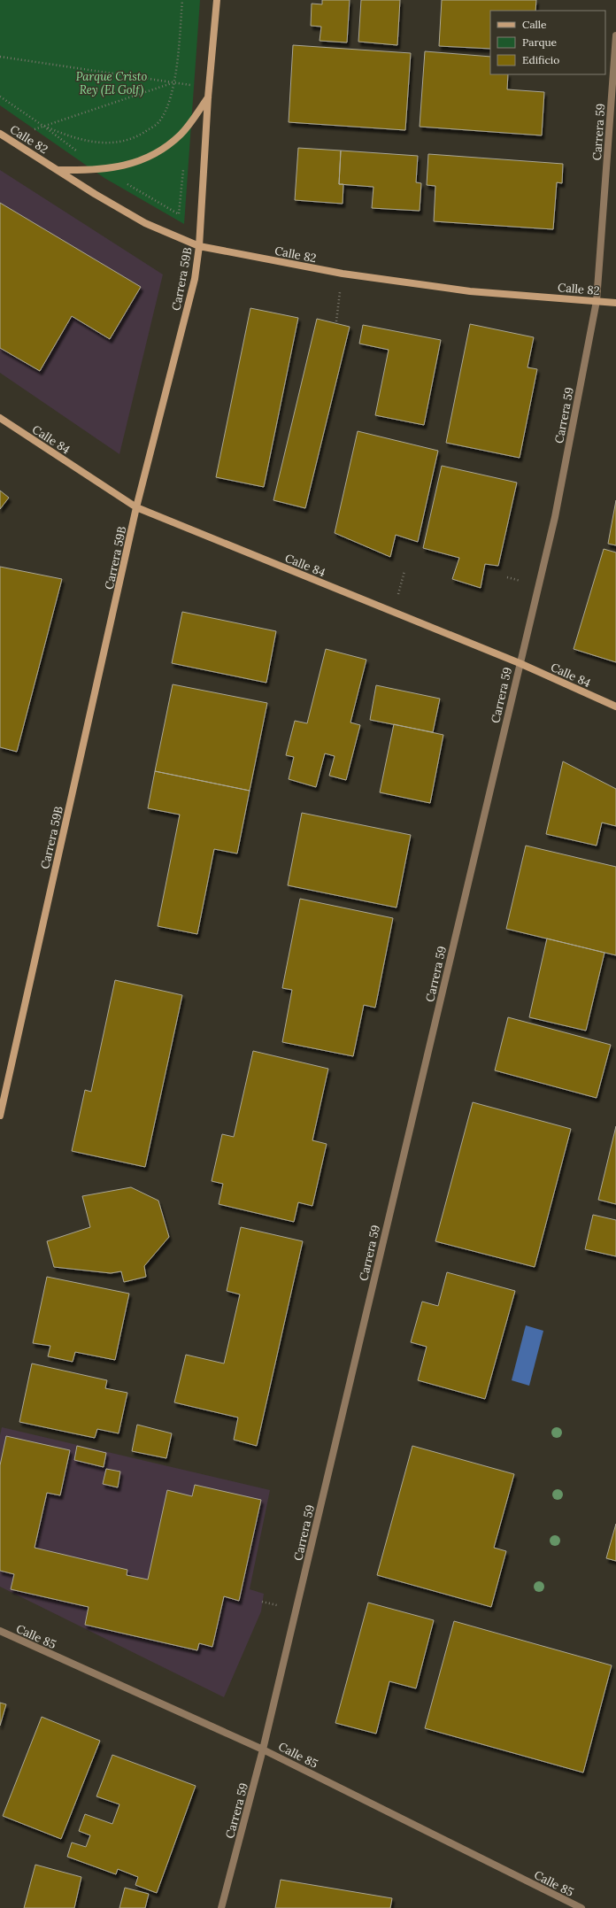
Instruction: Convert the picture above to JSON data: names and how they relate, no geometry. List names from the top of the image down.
{
  "streets": {
    "street": [
      "Carrera 59",
      "Calle 82",
      "Carrera 59B",
      "Calle 84",
      "Calle 85"
    ]
  },
  "crossings": [
    ["Carrera 59", "Calle 82"],
    ["Carrera 59", "Calle 84"],
    ["Carrera 59", "Calle 85"],
    ["Calle 82", "Carrera 59B"],
    ["Carrera 59B", "Calle 84"]
  ],
  "parks": ["Parque Cristo Rey (El Golf)"],
  "legend": ["Calle", "Parque", "Edificio"]
}
